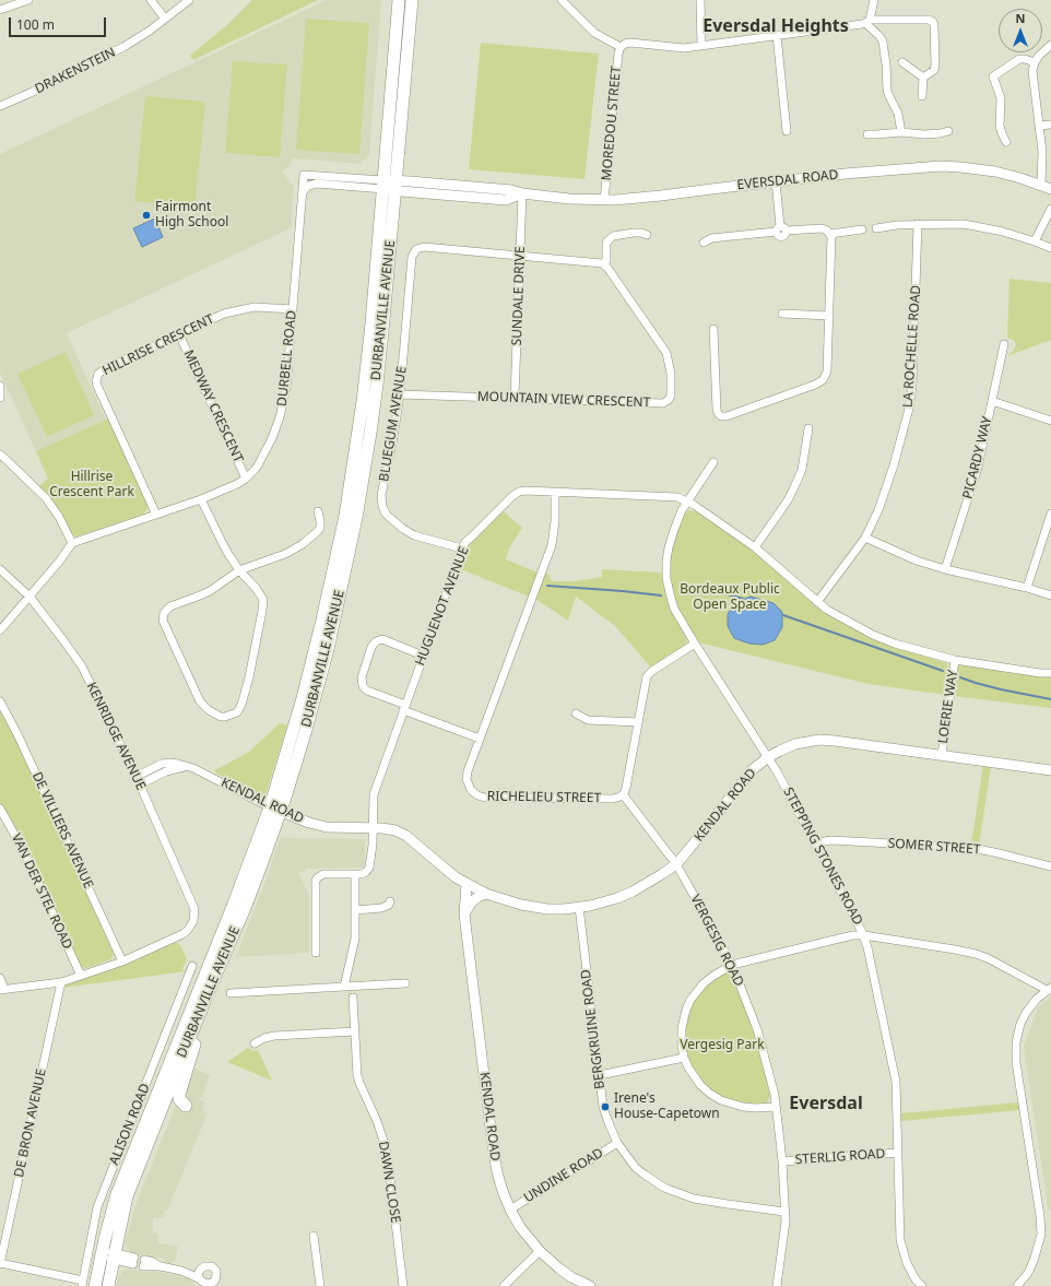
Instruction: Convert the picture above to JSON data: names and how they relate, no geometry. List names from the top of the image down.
{
  "streets": {
    "main road": ["DURBANVILLE AVENUE"],
    "street": [
      "DRAKENSTEIN",
      "MOREDOU STREET",
      "EVERSDAL ROAD",
      "SUNDALE DRIVE",
      "HILLRISE CRESCENT",
      "LA ROCHELLE ROAD",
      "DURBELL ROAD",
      "MOUNTAIN VIEW CRESCENT",
      "MEDWAY CRESCENT",
      "BLUEGUM AVENUE",
      "PICARDY WAY",
      "HUGUENOT AVENUE",
      "LOERIE WAY",
      "KENRIDGE AVENUE",
      "RICHELIEU STREET",
      "KENDAL ROAD",
      "DE VILLIERS AVENUE",
      "SOMER STREET",
      "STEPPING STONES ROAD",
      "VAN DER STEL ROAD",
      "VERGESIG ROAD",
      "BERGKRUINE ROAD",
      "DE BRON AVENUE",
      "ALISON ROAD",
      "STERLIG ROAD",
      "UNDINE ROAD",
      "DAWN CLOSE"
    ]
  },
  "crossings": [
    ["MOREDOU STREET", "EVERSDAL ROAD"],
    ["EVERSDAL ROAD", "SUNDALE DRIVE"],
    ["EVERSDAL ROAD", "DURBANVILLE AVENUE"],
    ["EVERSDAL ROAD", "DURBELL ROAD"],
    ["SUNDALE DRIVE", "MOUNTAIN VIEW CRESCENT"],
    ["SUNDALE DRIVE", "BLUEGUM AVENUE"],
    ["DURBANVILLE AVENUE", "DURBELL ROAD"],
    ["DURBANVILLE AVENUE", "KENDAL ROAD"],
    ["HILLRISE CRESCENT", "DURBELL ROAD"],
    ["HILLRISE CRESCENT", "MEDWAY CRESCENT"],
    ["LA ROCHELLE ROAD", "HUGUENOT AVENUE"],
    ["DURBELL ROAD", "MEDWAY CRESCENT"],
    ["MOUNTAIN VIEW CRESCENT", "BLUEGUM AVENUE"],
    ["BLUEGUM AVENUE", "HUGUENOT AVENUE"],
    ["HUGUENOT AVENUE", "LOERIE WAY"],
    ["HUGUENOT AVENUE", "RICHELIEU STREET"],
    ["HUGUENOT AVENUE", "KENDAL ROAD"],
    ["HUGUENOT AVENUE", "STEPPING STONES ROAD"],
    ["LOERIE WAY", "KENDAL ROAD"],
    ["KENRIDGE AVENUE", "KENDAL ROAD"],
    ["KENRIDGE AVENUE", "DE VILLIERS AVENUE"],
    ["RICHELIEU STREET", "VERGESIG ROAD"],
    ["KENDAL ROAD", "STEPPING STONES ROAD"],
    ["KENDAL ROAD", "VERGESIG ROAD"],
    ["KENDAL ROAD", "BERGKRUINE ROAD"],
    ["KENDAL ROAD", "UNDINE ROAD"],
    ["SOMER STREET", "STEPPING STONES ROAD"],
    ["STEPPING STONES ROAD", "STERLIG ROAD"],
    ["VERGESIG ROAD", "BERGKRUINE ROAD"],
    ["VERGESIG ROAD", "STERLIG ROAD"],
    ["BERGKRUINE ROAD", "UNDINE ROAD"]
  ],
  "districts": ["Eversdal Heights", "Eversdal"],
  "parks": ["Hillrise Crescent Park", "Bordeaux Public Open Space", "Vergesig Park"],
  "places": ["Fairmont High School", "Irene's House-Capetown"],
  "scale_bar": "100 m",
  "north": "top"
}
